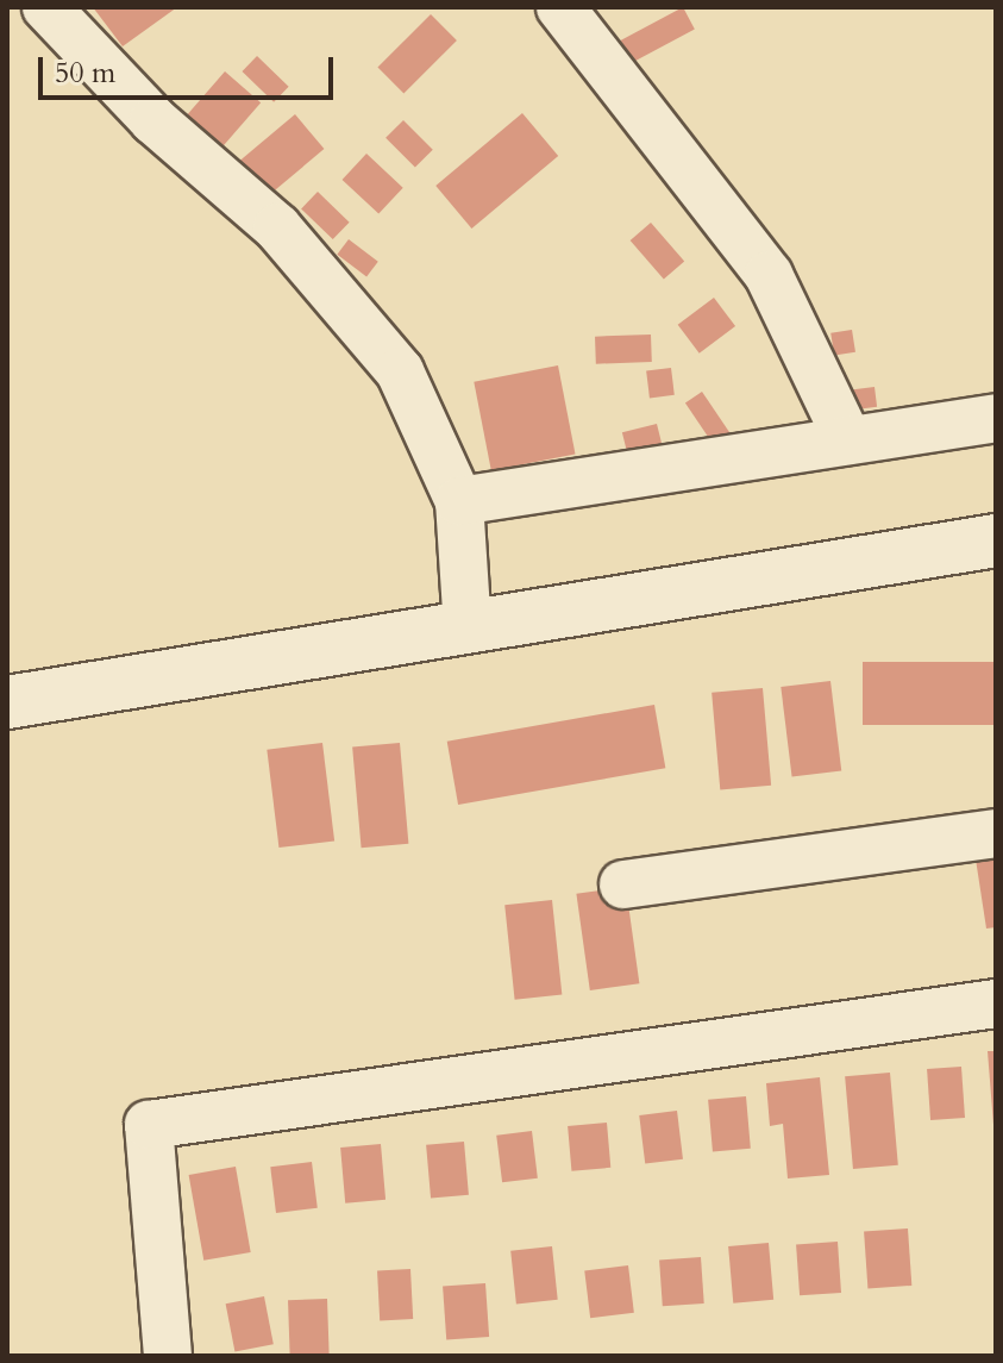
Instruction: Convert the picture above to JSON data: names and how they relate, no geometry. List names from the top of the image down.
{
  "scale_bar": "50 m"
}
